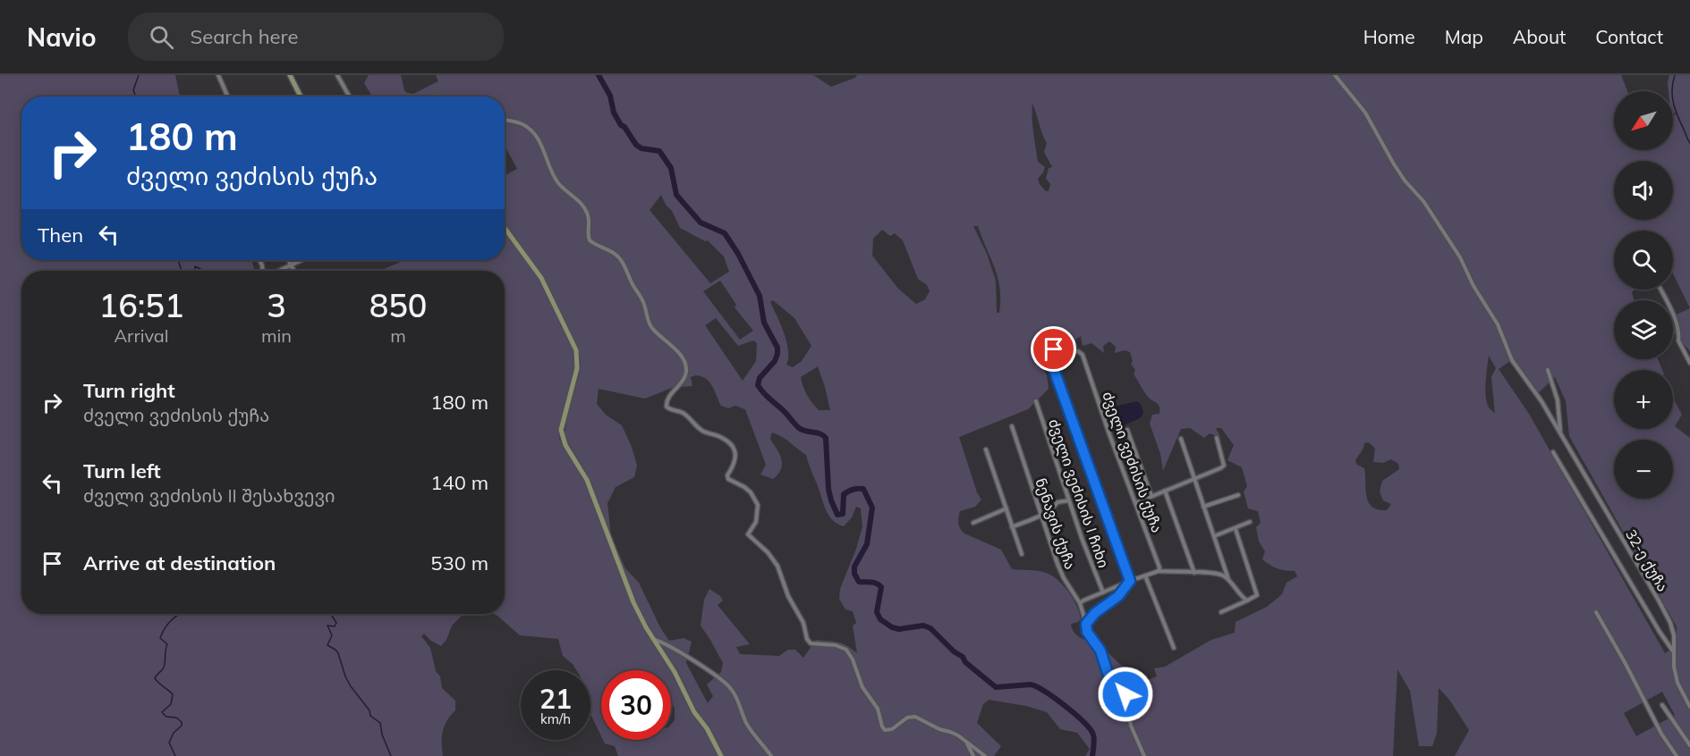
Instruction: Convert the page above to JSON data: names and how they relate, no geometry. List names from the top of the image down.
{
  "streets": {
    "street": [
      "ძველი ვეძისის ქუჩა",
      "ძველი ვეძისის I ჩიხი",
      "ნენავის ქუჩა",
      "32-ე ქუჩა"
    ]
  },
  "north": "bottom left",
  "page": {
    "header": "Navio",
    "search": "Search here",
    "nav": [
      "Home",
      "Map",
      "About",
      "Contact"
    ],
    "map_buttons": ["+", "−"],
    "turn": ["180 m", "ძველი ვეძისის ქუჩა"],
    "then": "Then",
    "eta": [
      "16:51",
      "Arrival",
      "3",
      "min",
      "850",
      "m"
    ],
    "list": [
      {
        "name": "Turn right",
        "note": "ძველი ვეძისის ქუჩა",
        "value": "180 m"
      },
      {
        "name": "Turn left",
        "note": "ძველი ვეძისის II შესახვევი",
        "value": "140 m"
      },
      {
        "name": "Arrive at destination",
        "value": "530 m"
      }
    ],
    "speed": "21 km/h",
    "limit": "30"
  }
}
